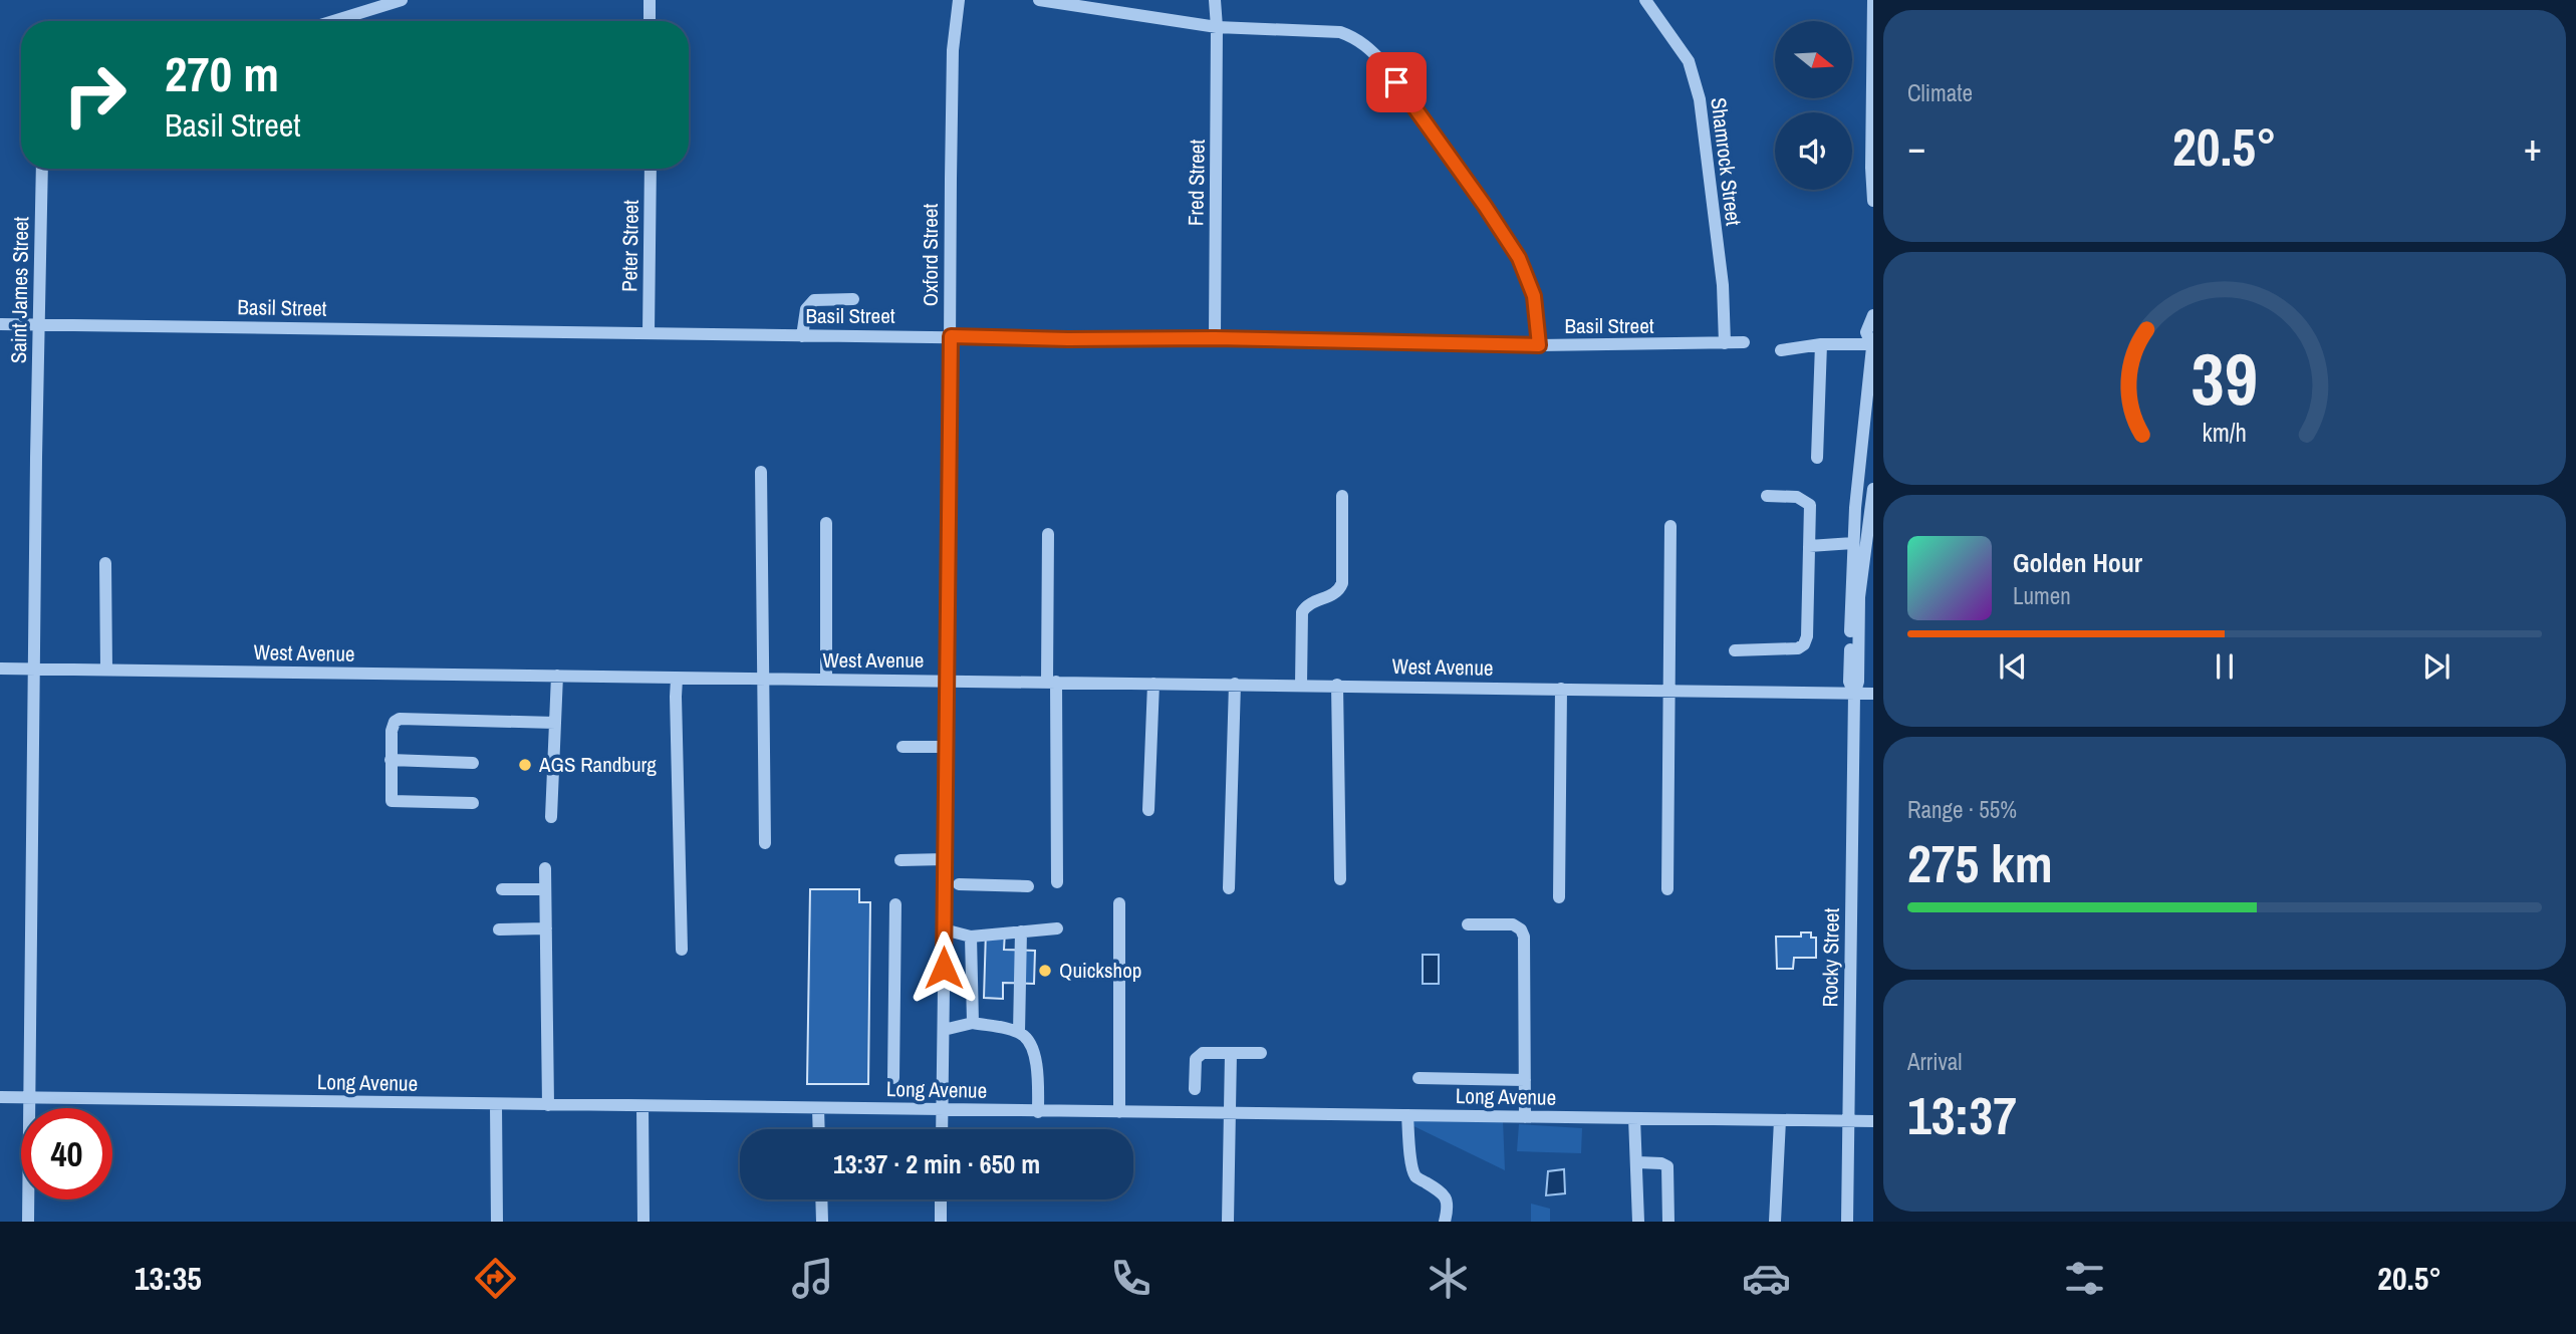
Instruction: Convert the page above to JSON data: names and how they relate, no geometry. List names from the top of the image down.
{
  "streets": {
    "street": [
      "Shamrock Street",
      "Fred Street",
      "Peter Street",
      "Oxford Street",
      "Saint James Street",
      "Basil Street",
      "West Avenue",
      "Rocky Street",
      "Long Avenue"
    ]
  },
  "crossings": [
    ["Shamrock Street", "Basil Street"],
    ["Fred Street", "Basil Street"],
    ["Peter Street", "Basil Street"],
    ["Oxford Street", "Basil Street"],
    ["Oxford Street", "West Avenue"],
    ["Oxford Street", "Long Avenue"],
    ["Saint James Street", "Basil Street"],
    ["Saint James Street", "West Avenue"],
    ["Saint James Street", "Long Avenue"],
    ["West Avenue", "Rocky Street"],
    ["Rocky Street", "Long Avenue"]
  ],
  "places": ["AGS Randburg", "Quickshop"],
  "north": "right",
  "page": {
    "tile": [
      "Climate",
      ["Range · 55%", "275 km"],
      ["Arrival", "13:37"]
    ],
    "turn": ["270 m", "Basil Street"],
    "heat": ["−", "20.5°", "+"],
    "song": ["Golden Hour", "Lumen"],
    "limit": "40",
    "trip": "13:37 · 2 min · 650 m",
    "tabs": ["13:35", "20.5°"],
    "gauge": ["39", "km/h"]
  }
}
